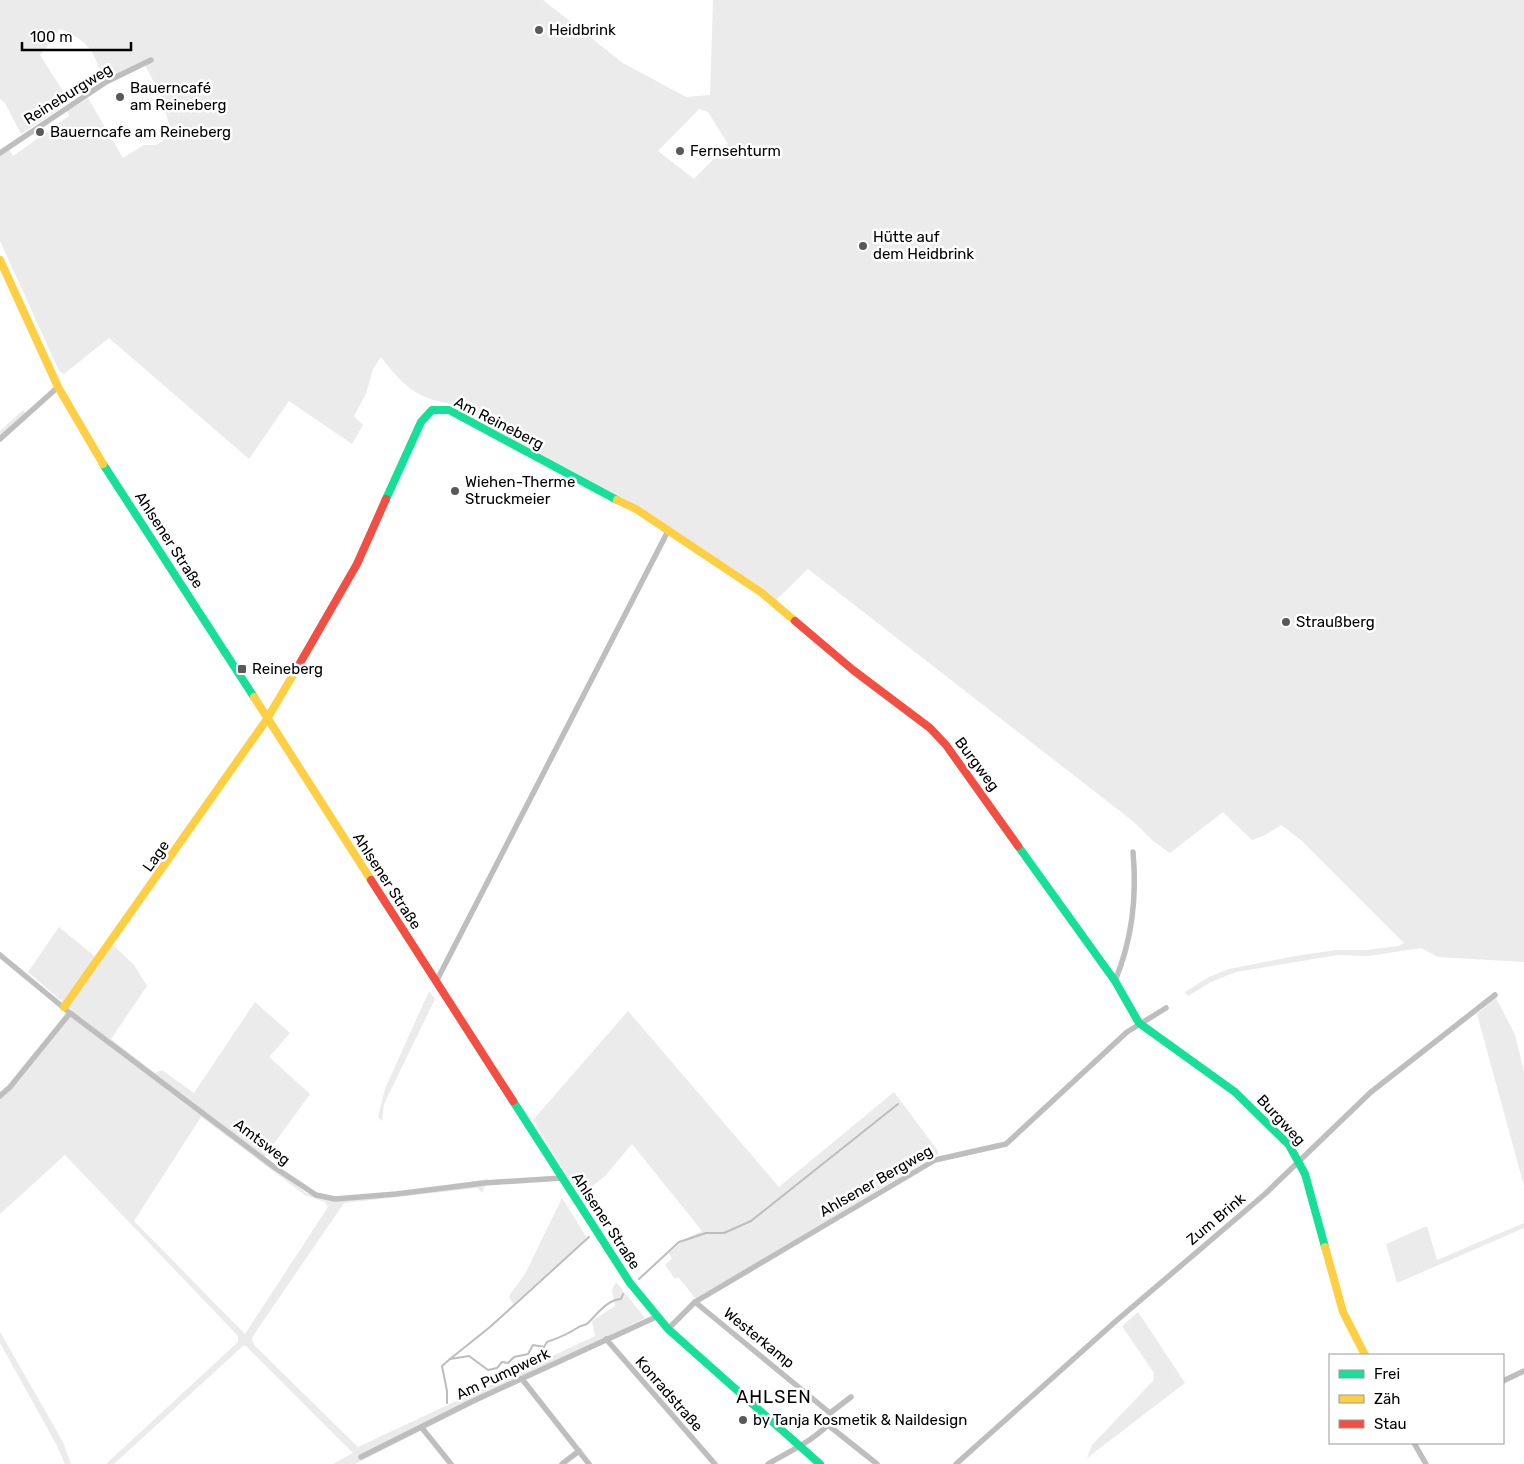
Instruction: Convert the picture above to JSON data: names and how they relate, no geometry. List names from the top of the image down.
{
  "streets": {
    "street": [
      "Reineburgweg",
      "Am Reineberg",
      "Ahlsener Straße",
      "Burgweg",
      "Lage",
      "Amtsweg",
      "Ahlsener Bergweg",
      "Zum Brink",
      "Westerkamp",
      "Am Pumpwerk",
      "Konradstraße"
    ]
  },
  "crossings": [
    ["Am Reineberg", "Ahlsener Straße"],
    ["Am Reineberg", "Burgweg"],
    ["Am Reineberg", "Lage"],
    ["Ahlsener Straße", "Lage"],
    ["Ahlsener Straße", "Amtsweg"],
    ["Ahlsener Straße", "Ahlsener Bergweg"],
    ["Ahlsener Straße", "Am Pumpwerk"],
    ["Burgweg", "Ahlsener Bergweg"],
    ["Burgweg", "Zum Brink"],
    ["Lage", "Amtsweg"],
    ["Ahlsener Bergweg", "Westerkamp"],
    ["Am Pumpwerk", "Konradstraße"]
  ],
  "districts": ["AHLSEN"],
  "places": {
    "other": [
      "Heidbrink",
      "Bauerncafé am Reineberg",
      "Bauerncafe am Reineberg",
      "Fernsehturm",
      "Hütte auf dem Heidbrink",
      "Wiehen-Therme Struckmeier",
      "Straußberg",
      "by Tanja Kosmetik & Naildesign"
    ],
    "transit": ["Reineberg"]
  },
  "legend": ["Frei", "Zäh", "Stau"],
  "scale_bar": "100 m"
}
